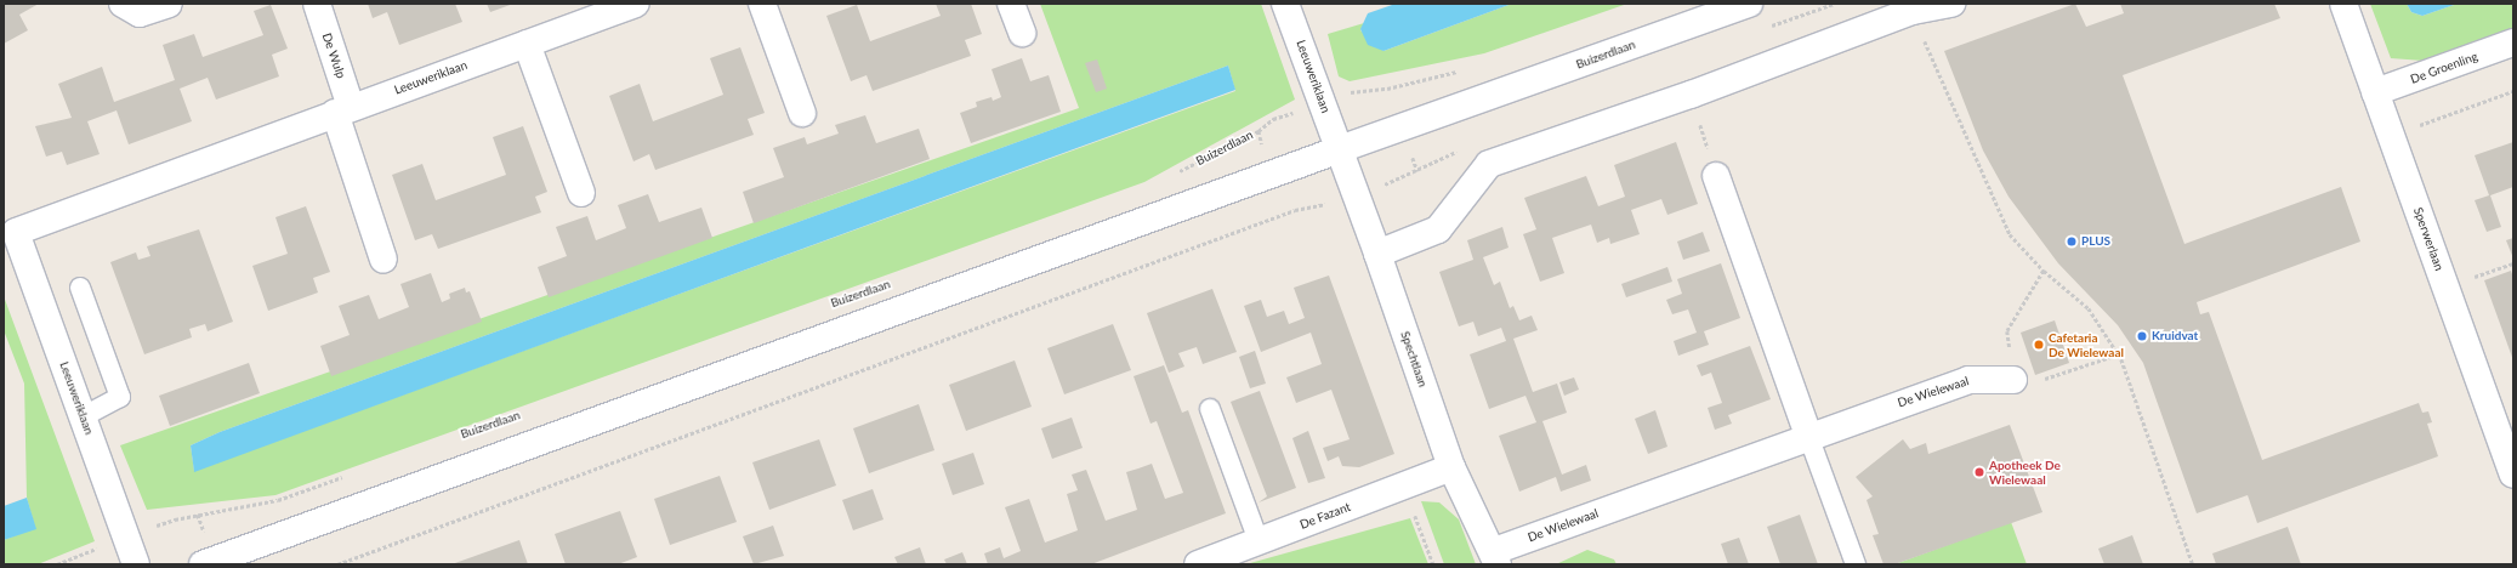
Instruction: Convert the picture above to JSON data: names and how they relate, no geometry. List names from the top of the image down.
{
  "streets": {
    "street": [
      "Buizerdlaan",
      "De Wulp",
      "De Groenling",
      "Leeuweriklaan",
      "Sperwerlaan",
      "Spechtlaan",
      "De Wielewaal",
      "De Fazant"
    ]
  },
  "crossings": [
    ["Buizerdlaan", "Leeuweriklaan"],
    ["Buizerdlaan", "Spechtlaan"],
    ["De Wulp", "Leeuweriklaan"],
    ["De Groenling", "Sperwerlaan"],
    ["Leeuweriklaan", "Spechtlaan"],
    ["Spechtlaan", "De Wielewaal"],
    ["Spechtlaan", "De Fazant"]
  ],
  "places": [
    "PLUS",
    "Kruidvat",
    "Cafetaria De Wielewaal",
    "Apotheek De Wielewaal"
  ]
}
